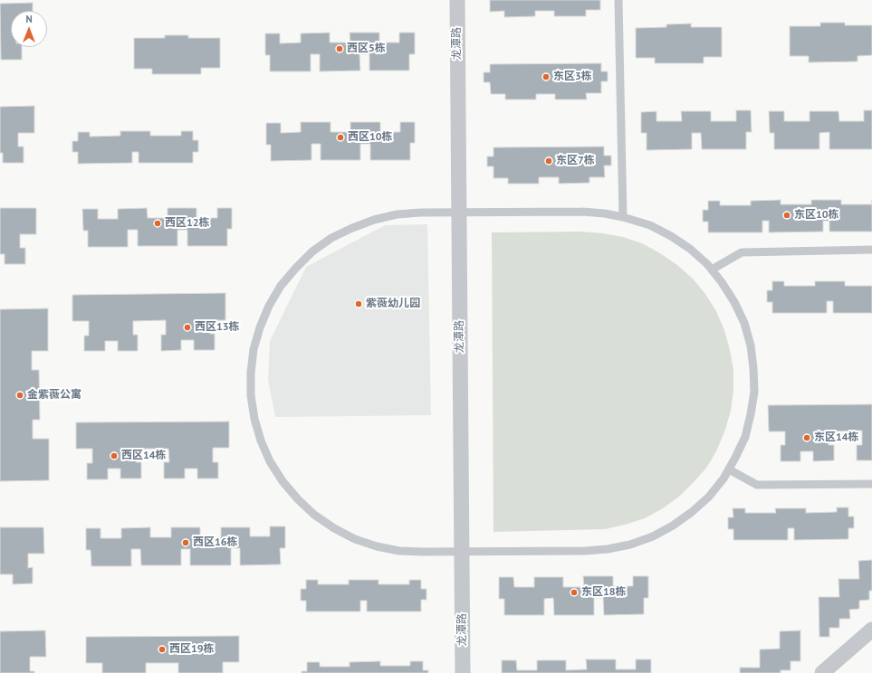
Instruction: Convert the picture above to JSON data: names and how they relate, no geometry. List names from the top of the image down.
{
  "streets": {
    "street": ["龙潭路"]
  },
  "places": [
    "西区5栋",
    "东区3栋",
    "西区10栋",
    "东区7栋",
    "东区10栋",
    "西区12栋",
    "紫薇幼儿园",
    "西区13栋",
    "金紫薇公寓",
    "东区14栋",
    "西区14栋",
    "西区16栋",
    "东区18栋",
    "西区19栋"
  ],
  "north": "top"
}
